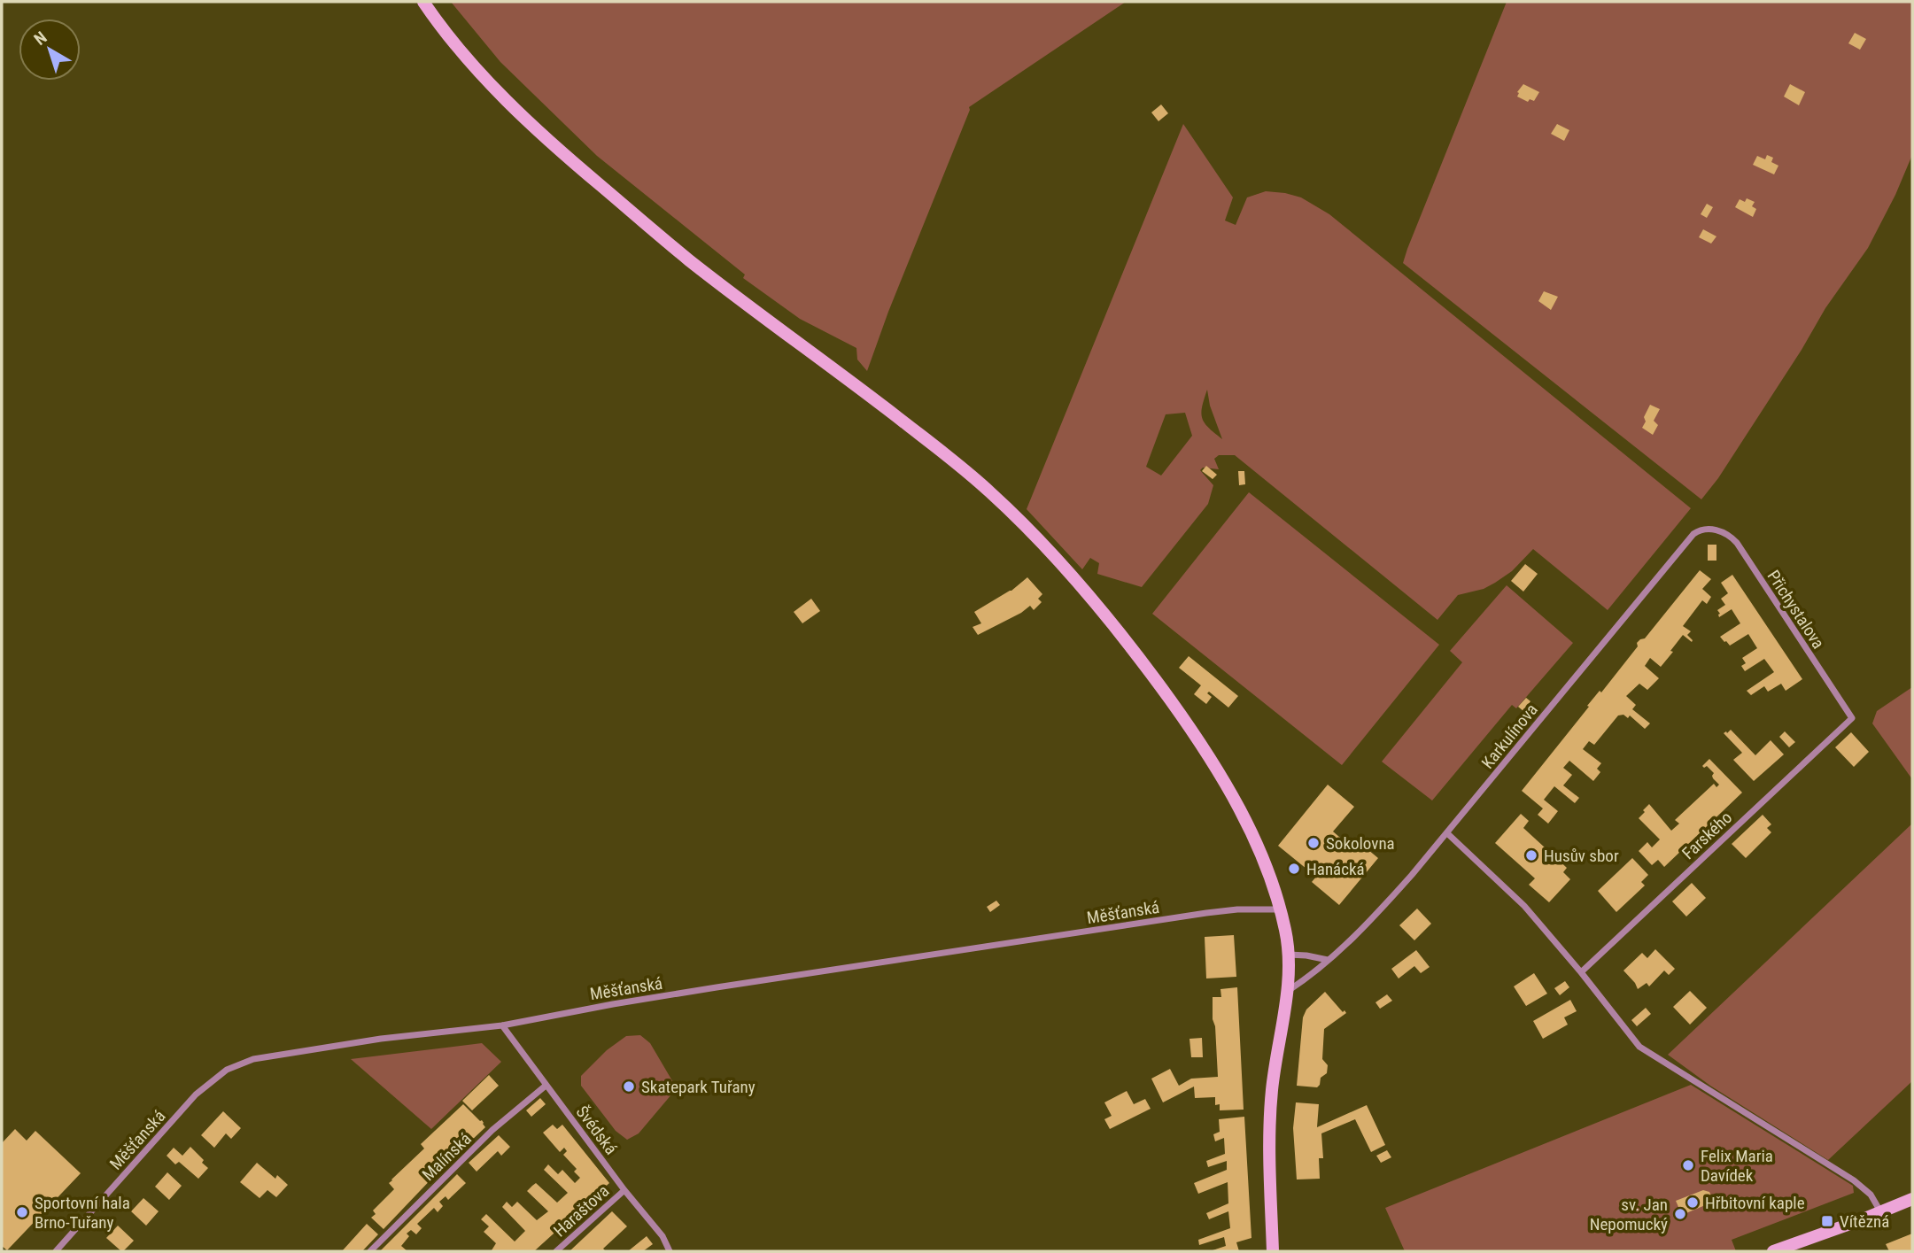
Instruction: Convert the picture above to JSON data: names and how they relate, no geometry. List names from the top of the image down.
{
  "streets": {
    "street": [
      "Přichystalova",
      "Karkulínova",
      "Farského",
      "Měšťanská",
      "Švédská",
      "Malínská",
      "Haraštova"
    ]
  },
  "crossings": [
    ["Přichystalova", "Karkulínova"],
    ["Přichystalova", "Farského"],
    ["Měšťanská", "Švédská"],
    ["Švédská", "Malínská"],
    ["Švédská", "Haraštova"]
  ],
  "places": {
    "other": [
      "Sokolovna",
      "Husův sbor",
      "Hanácká",
      "Skatepark Tuřany",
      "Felix Maria Davídek",
      "Hřbitovní kaple",
      "Sportovní hala Brno-Tuřany",
      "sv. Jan Nepomucký"
    ],
    "transit": ["Vítězná"]
  },
  "north": "top left"
}
